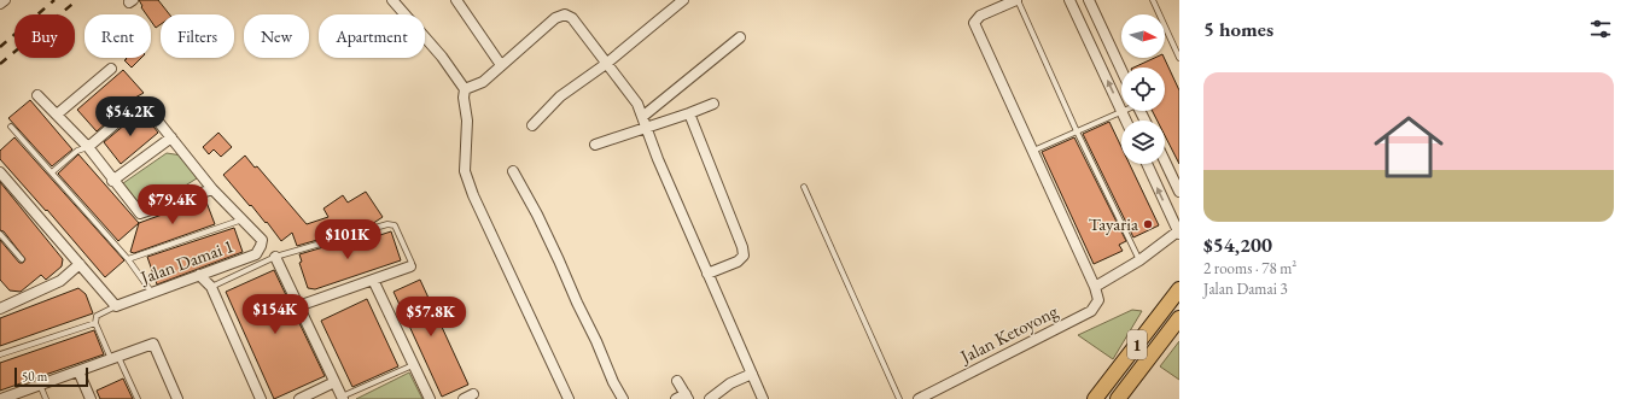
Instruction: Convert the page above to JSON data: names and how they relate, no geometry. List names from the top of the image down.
{
  "streets": {
    "main road": ["1"],
    "street": ["Jalan Damai 1", "Jalan Ketoyong"]
  },
  "places": ["Tayaria"],
  "scale_bar": "50 m",
  "north": "right",
  "page": {
    "heading": "5 homes",
    "chip": [
      "Buy",
      "Rent",
      "Filters",
      "New",
      "Apartment"
    ],
    "list": [
      {
        "name": "$54,200",
        "note": "2 rooms · 78 m² · Jalan Damai 3"
      }
    ],
    "price": [
      "$54.2K",
      "$79.4K",
      "$101K",
      "$154K",
      "$57.8K"
    ],
    "scale": "50 m"
  }
}
